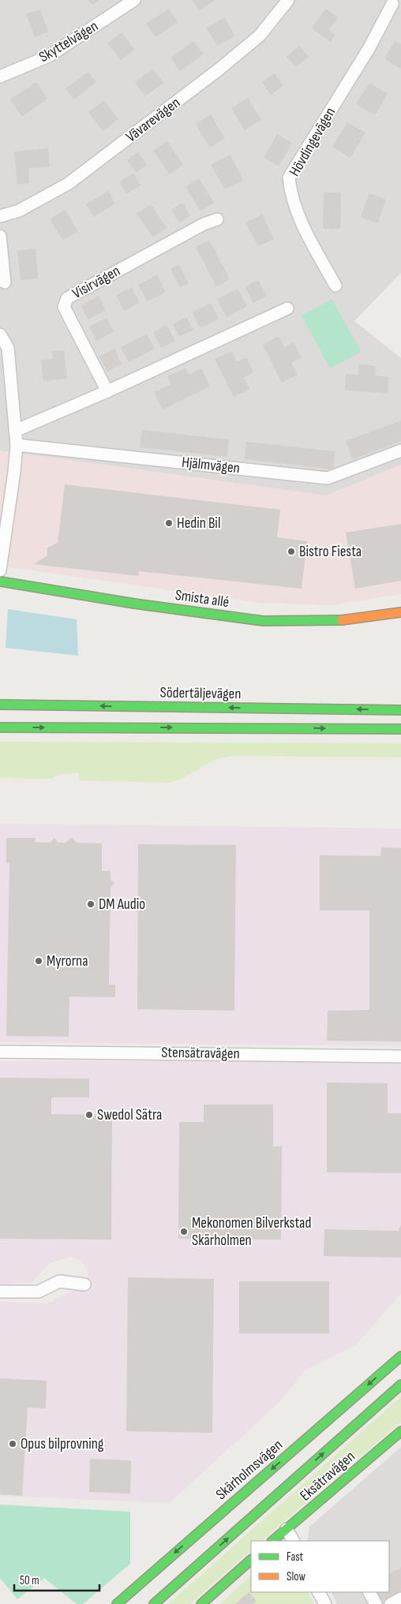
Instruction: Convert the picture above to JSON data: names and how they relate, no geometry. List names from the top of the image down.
{
  "streets": {
    "main road": [
      "Smista allé",
      "Södertäljevägen",
      "Skärholmsvägen",
      "Eksätravägen"
    ],
    "street": [
      "Skyttelvägen",
      "Vävarevägen",
      "Hövdingevägen",
      "Visirvägen",
      "Hjälmvägen",
      "Stensätravägen"
    ]
  },
  "places": [
    "Hedin Bil",
    "Bistro Fiesta",
    "DM Audio",
    "Myrorna",
    "Swedol Sätra",
    "Mekonomen Bilverkstad Skärholmen",
    "Opus bilprovning"
  ],
  "legend": ["Fast", "Slow"],
  "scale_bar": "50 m"
}
